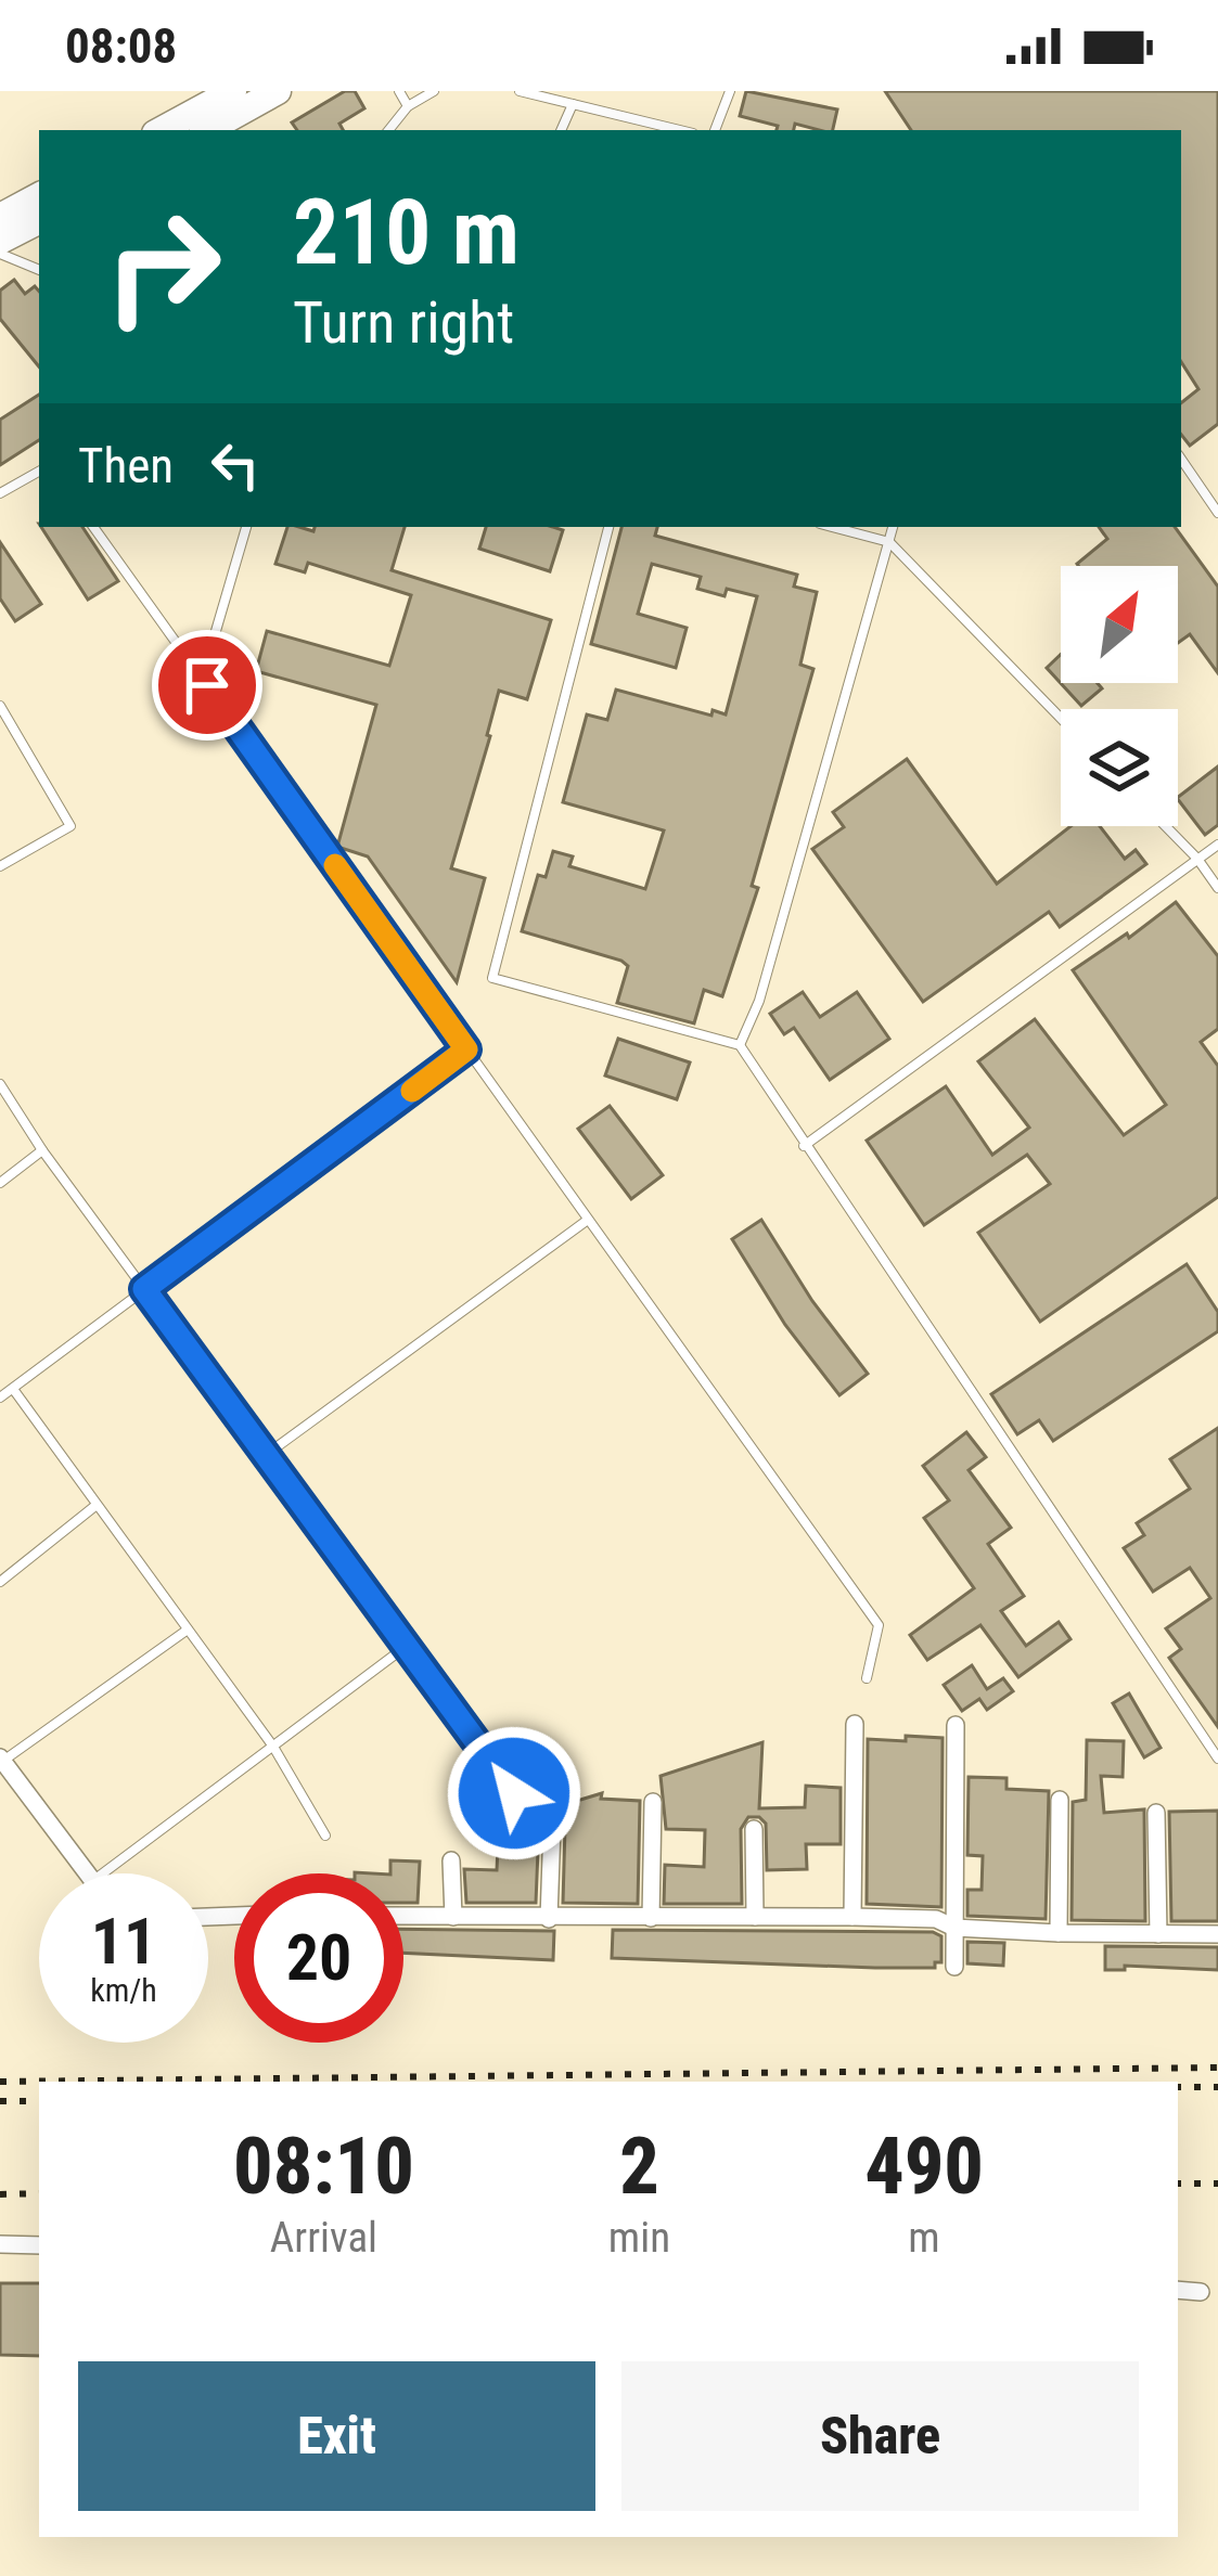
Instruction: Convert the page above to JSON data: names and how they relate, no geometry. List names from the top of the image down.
{
  "north": "top right",
  "page": {
    "status": "08:08",
    "turn": ["210 m", "Turn right"],
    "then": "Then",
    "speed": "11 km/h",
    "limit": "20",
    "eta": [
      "08:10",
      "Arrival",
      "2",
      "min",
      "490",
      "m"
    ],
    "buttons": ["Exit", "Share"]
  }
}
